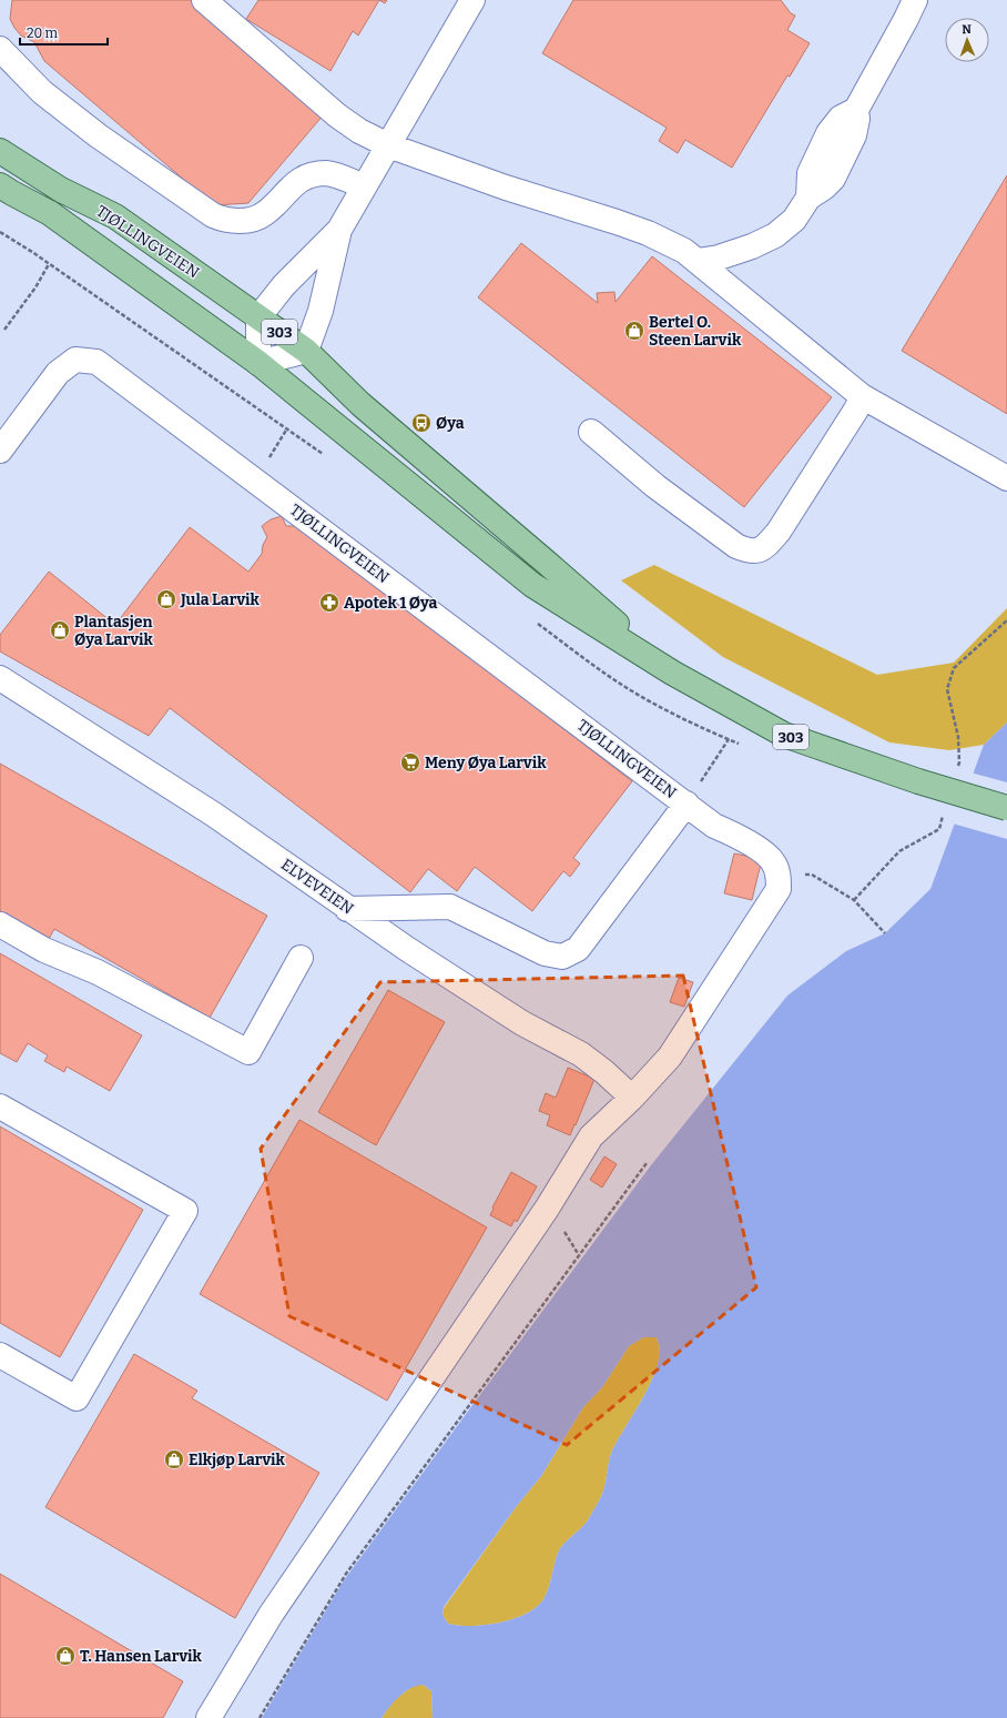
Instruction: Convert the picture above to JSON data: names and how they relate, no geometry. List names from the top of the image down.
{
  "streets": {
    "main road": ["TJØLLINGVEIEN", "303"],
    "lane": ["ELVEVEIEN"]
  },
  "places": {
    "shop": [
      "Bertel O. Steen Larvik",
      "Jula Larvik",
      "Plantasjen Øya Larvik",
      "Elkjøp Larvik",
      "T. Hansen Larvik"
    ],
    "bus stop": ["Øya"],
    "pharmacy": ["Apotek 1 Øya"],
    "supermarket": ["Meny Øya Larvik"]
  },
  "scale_bar": "20 m",
  "north": "top"
}
